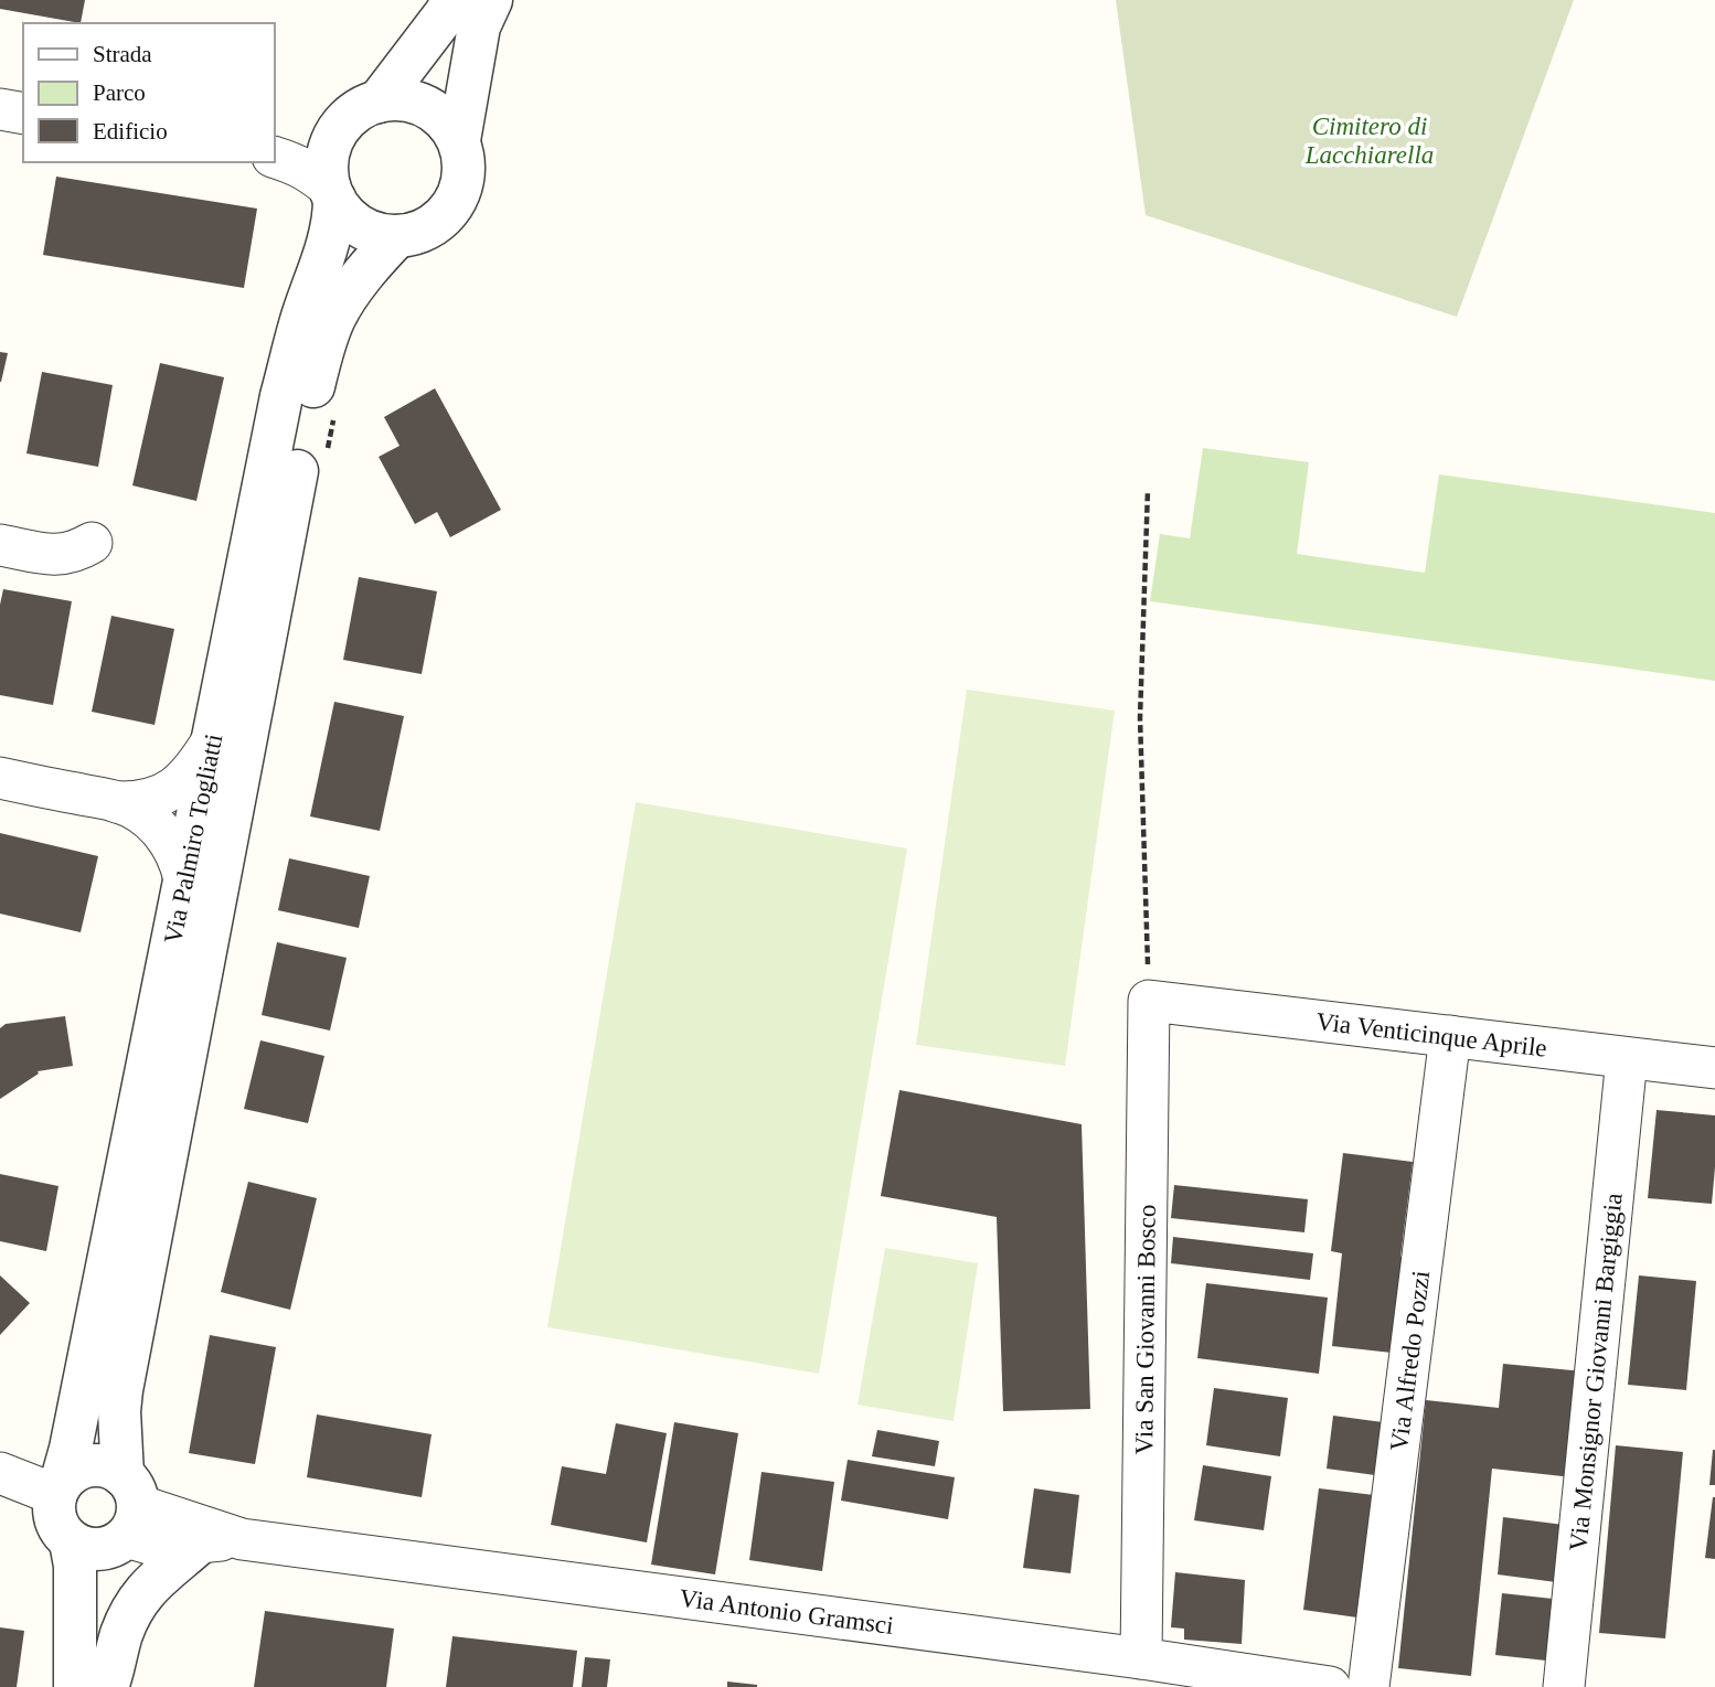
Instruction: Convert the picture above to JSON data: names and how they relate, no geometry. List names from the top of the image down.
{
  "streets": {
    "street": [
      "Via Palmiro Togliatti",
      "Via Venticinque Aprile",
      "Via San Giovanni Bosco",
      "Via Alfredo Pozzi",
      "Via Monsignor Giovanni Bargiggia",
      "Via Antonio Gramsci"
    ]
  },
  "crossings": [
    ["Via Palmiro Togliatti", "Via Antonio Gramsci"],
    ["Via Venticinque Aprile", "Via San Giovanni Bosco"],
    ["Via Venticinque Aprile", "Via Alfredo Pozzi"],
    ["Via Venticinque Aprile", "Via Monsignor Giovanni Bargiggia"],
    ["Via San Giovanni Bosco", "Via Antonio Gramsci"]
  ],
  "parks": ["Cimitero di Lacchiarella"],
  "legend": ["Strada", "Parco", "Edificio"]
}
